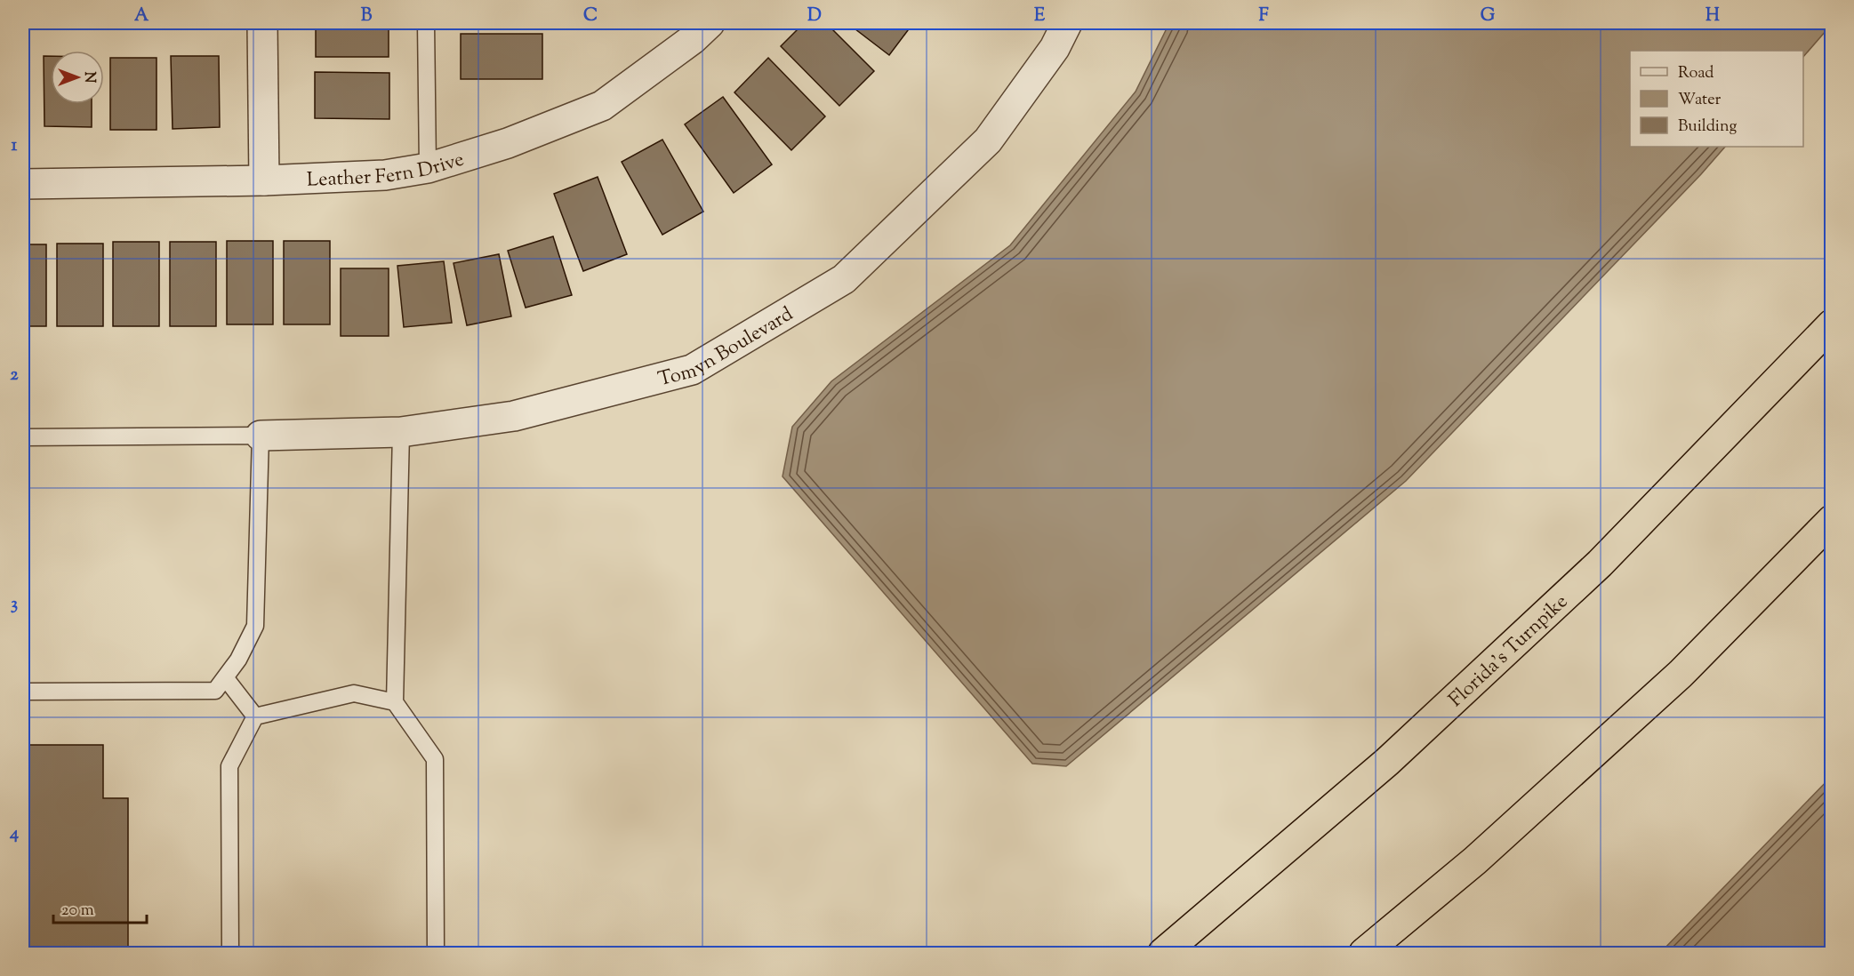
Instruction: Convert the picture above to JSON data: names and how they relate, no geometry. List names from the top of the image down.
{
  "streets": {
    "highway": ["Florida's Turnpike"],
    "street": ["Leather Fern Drive", "Tomyn Boulevard"]
  },
  "legend": ["Road", "Water", "Building"],
  "scale_bar": "20 m",
  "north": "right",
  "grid": {
    "columns": [
      "A",
      "B",
      "C",
      "D",
      "E",
      "F",
      "G",
      "H"
    ],
    "rows": [
      "1",
      "2",
      "3",
      "4"
    ]
  }
}
